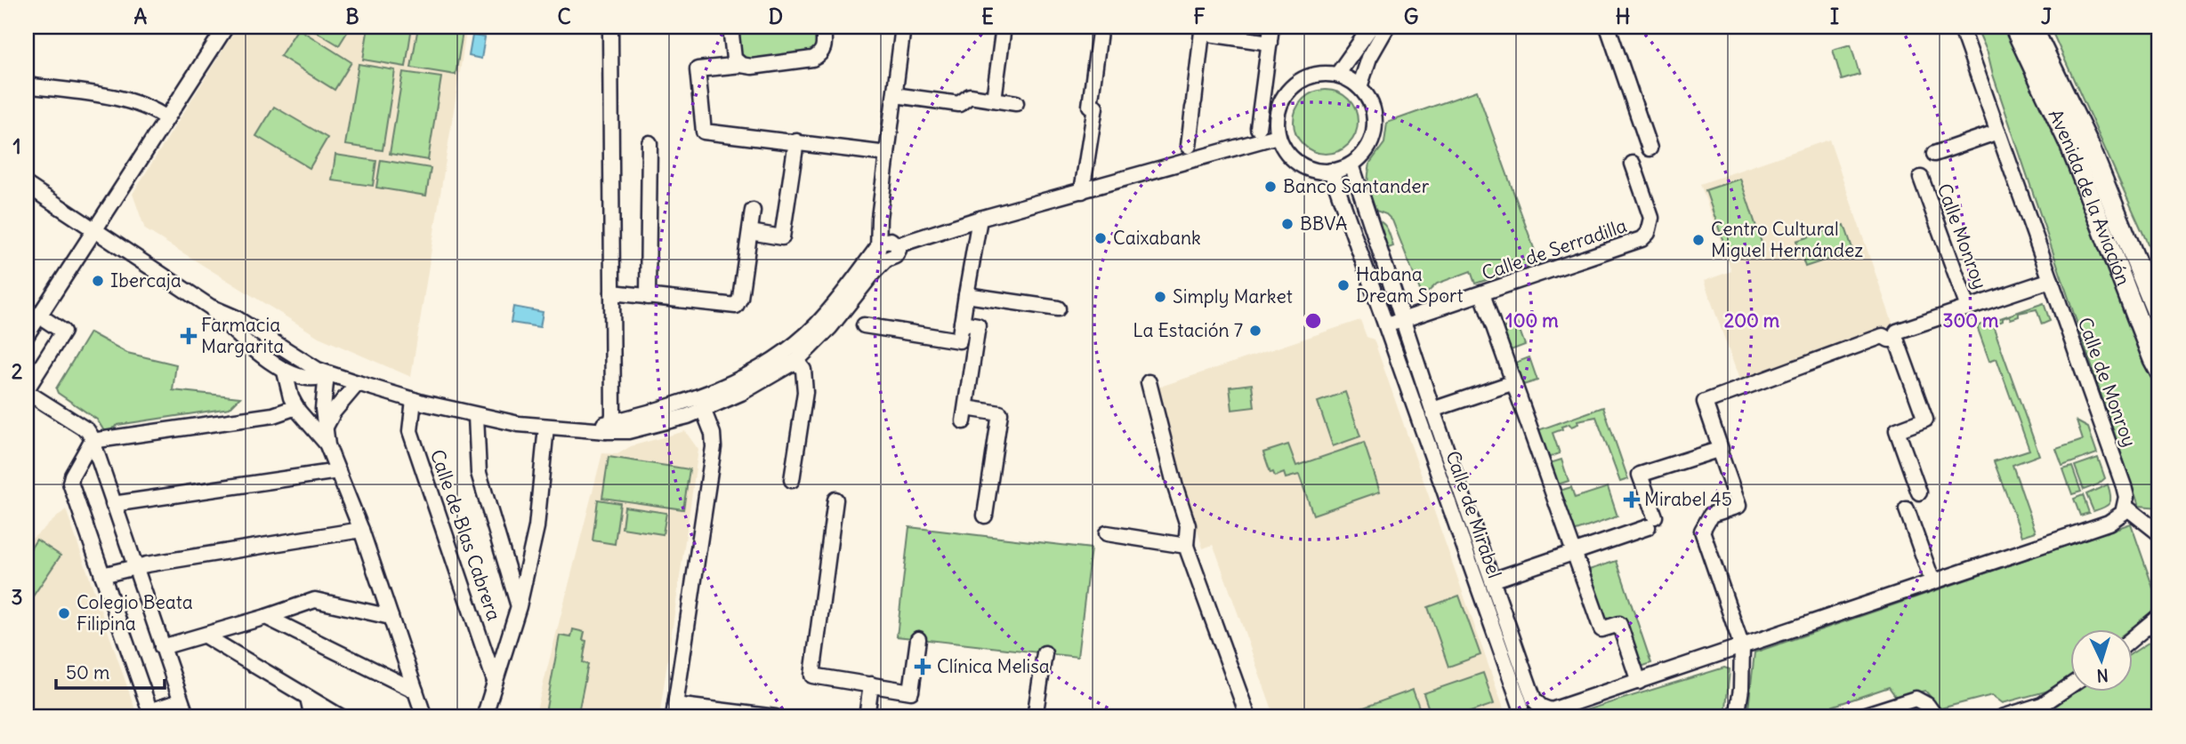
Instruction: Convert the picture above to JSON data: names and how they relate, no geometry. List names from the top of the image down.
{
  "streets": {
    "main road": ["Avenida de la Aviación"],
    "street": [
      "Calle Monroy",
      "Calle de Serradilla",
      "Calle de Monroy",
      "Calle de Mirabel",
      "Calle de Blas Cabrera"
    ]
  },
  "crossings": [
    ["Calle de Serradilla", "Calle de Mirabel"]
  ],
  "places": {
    "other": [
      "Banco Santander",
      "BBVA",
      "Caixabank",
      "Centro Cultural Miguel Hernández",
      "Ibercaja",
      "Habana Dream Sport",
      "Simply Market",
      "La Estación 7",
      "Colegio Beata Filipina"
    ],
    "health": ["Farmacia Margarita", "Mirabel 45", "Clínica Melisa"]
  },
  "scale_bar": "50 m",
  "north": "bottom",
  "grid": {
    "columns": [
      "A",
      "B",
      "C",
      "D",
      "E",
      "F",
      "G",
      "H",
      "I",
      "J"
    ],
    "rows": ["1", "2", "3"]
  },
  "rings": ["100 m", "200 m", "300 m"]
}
